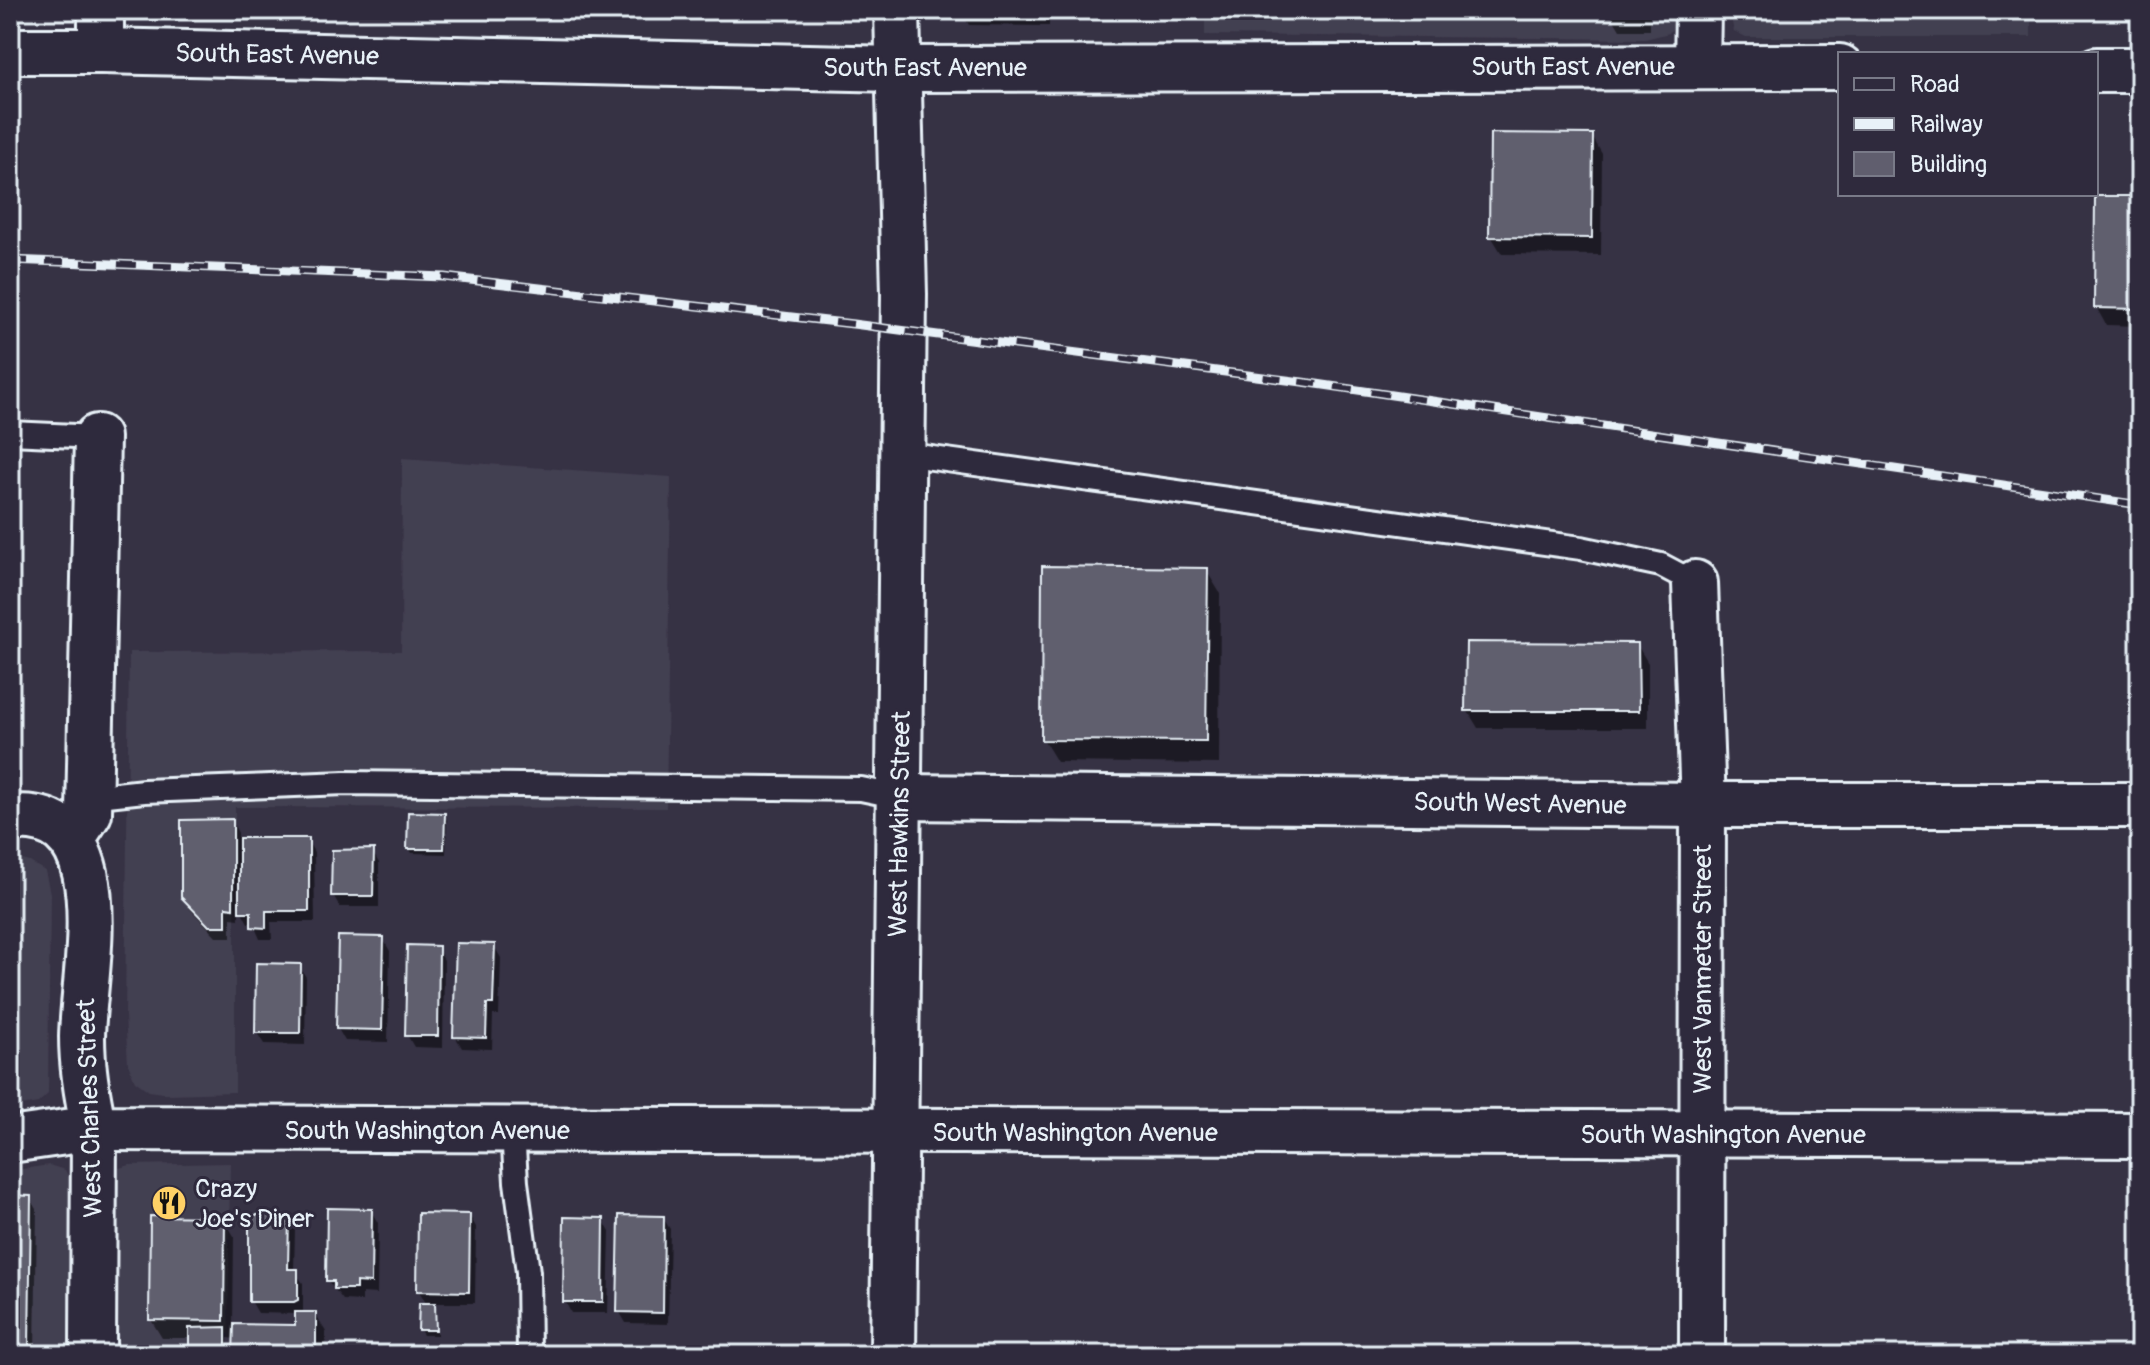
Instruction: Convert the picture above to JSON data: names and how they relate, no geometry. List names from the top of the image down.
{
  "streets": {
    "main road": [
      "South East Avenue",
      "South West Avenue",
      "West Hawkins Street",
      "West Vanmeter Street",
      "West Charles Street",
      "South Washington Avenue"
    ]
  },
  "crossings": [
    ["South East Avenue", "West Hawkins Street"],
    ["South West Avenue", "West Hawkins Street"],
    ["South West Avenue", "West Vanmeter Street"],
    ["West Hawkins Street", "South Washington Avenue"],
    ["West Vanmeter Street", "South Washington Avenue"],
    ["West Charles Street", "South Washington Avenue"]
  ],
  "places": {
    "restaurant": ["Crazy Joe's Diner"]
  },
  "legend": ["Road", "Railway", "Building"]
}
